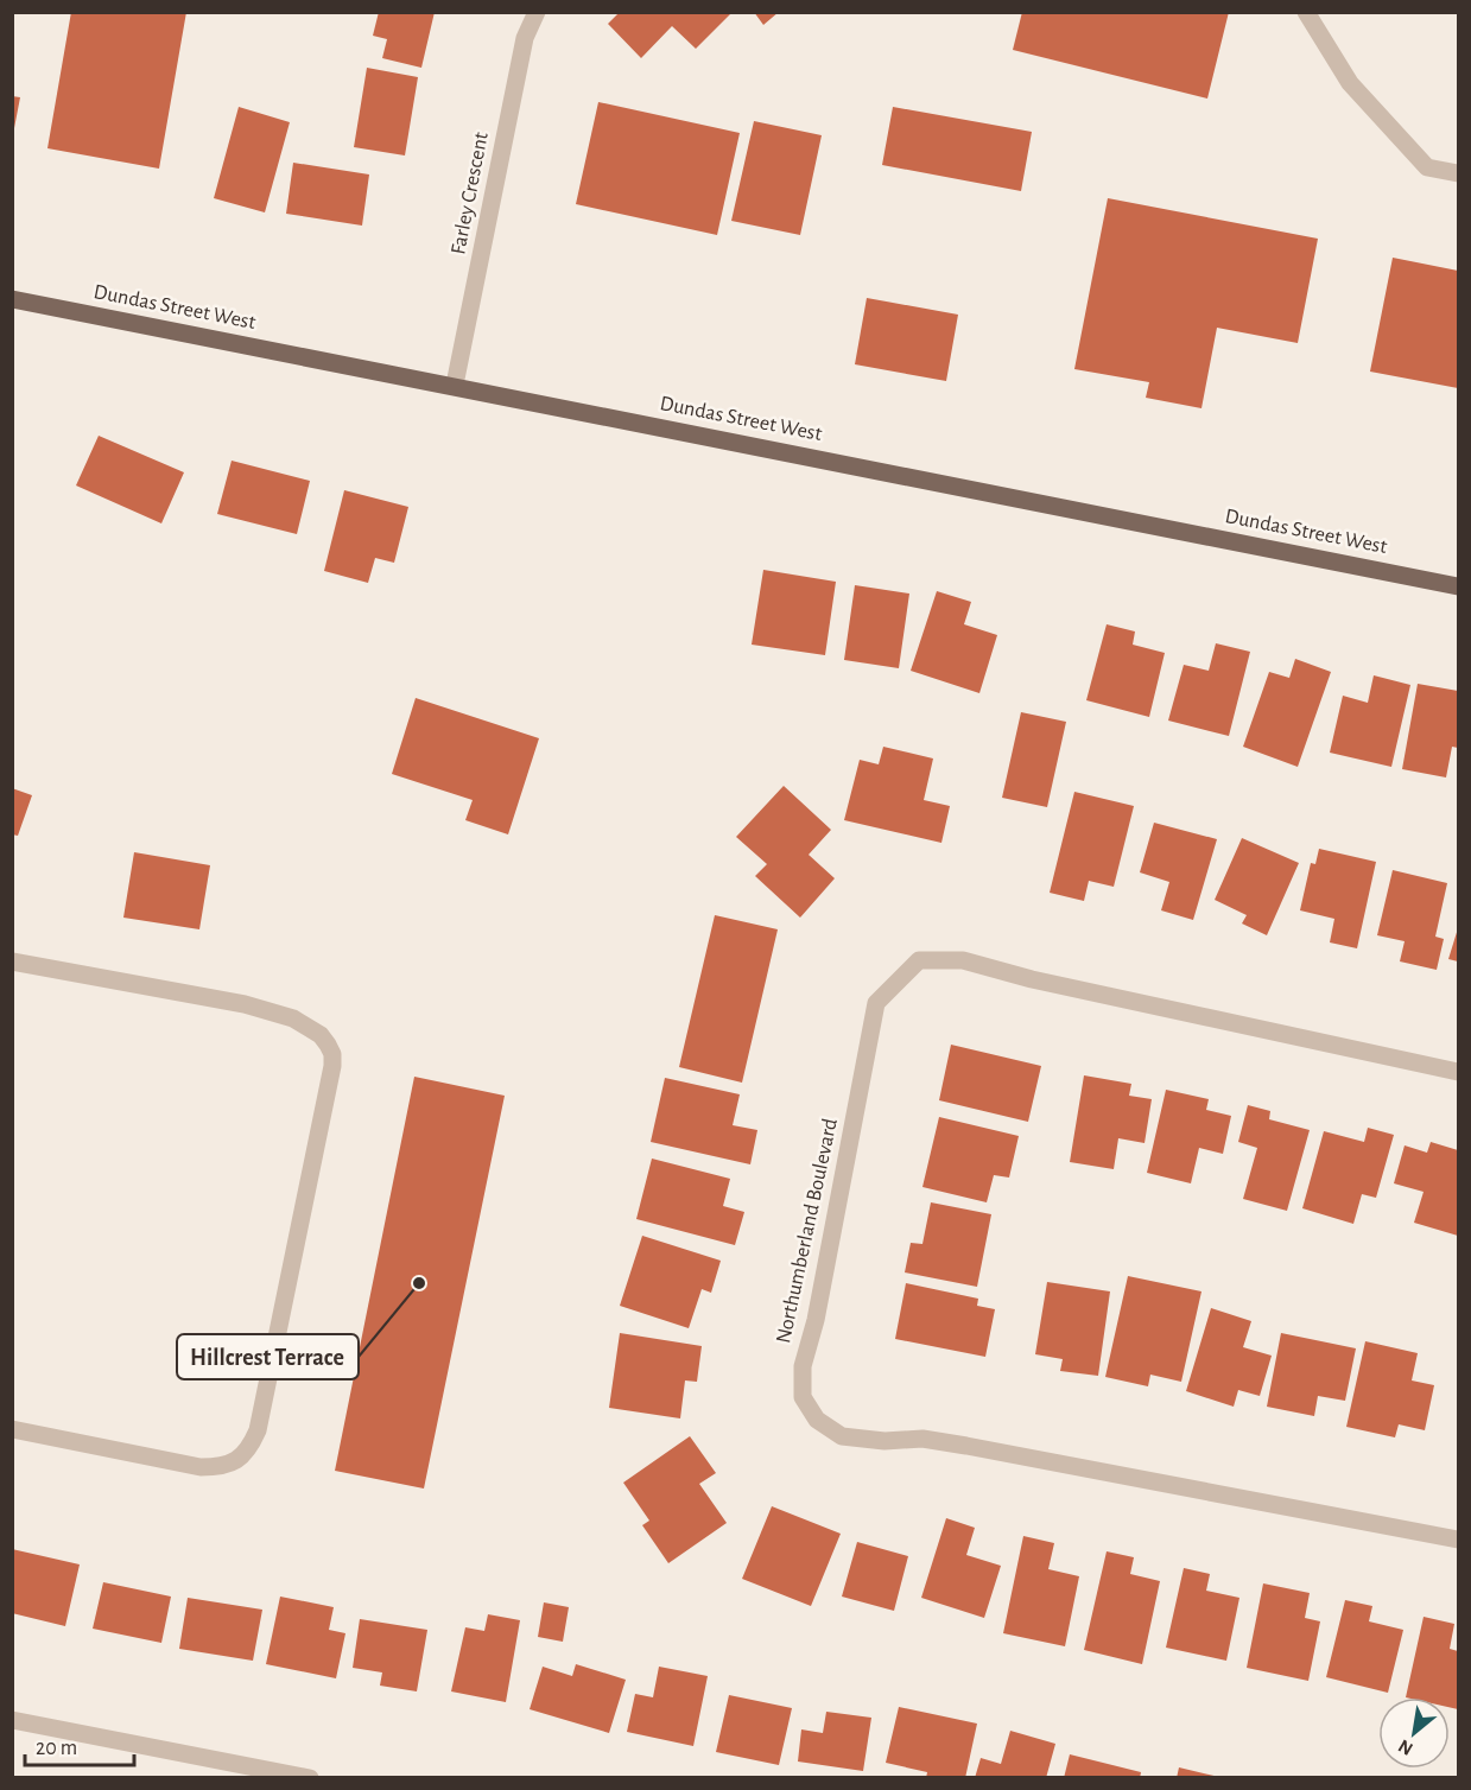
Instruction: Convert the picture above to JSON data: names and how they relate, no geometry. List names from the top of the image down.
{
  "streets": {
    "main road": ["Dundas Street West"],
    "street": ["Farley Crescent", "Northumberland Boulevard"]
  },
  "crossings": [
    ["Farley Crescent", "Dundas Street West"]
  ],
  "places": ["Hillcrest Terrace"],
  "scale_bar": "20 m",
  "north": "bottom left"
}
